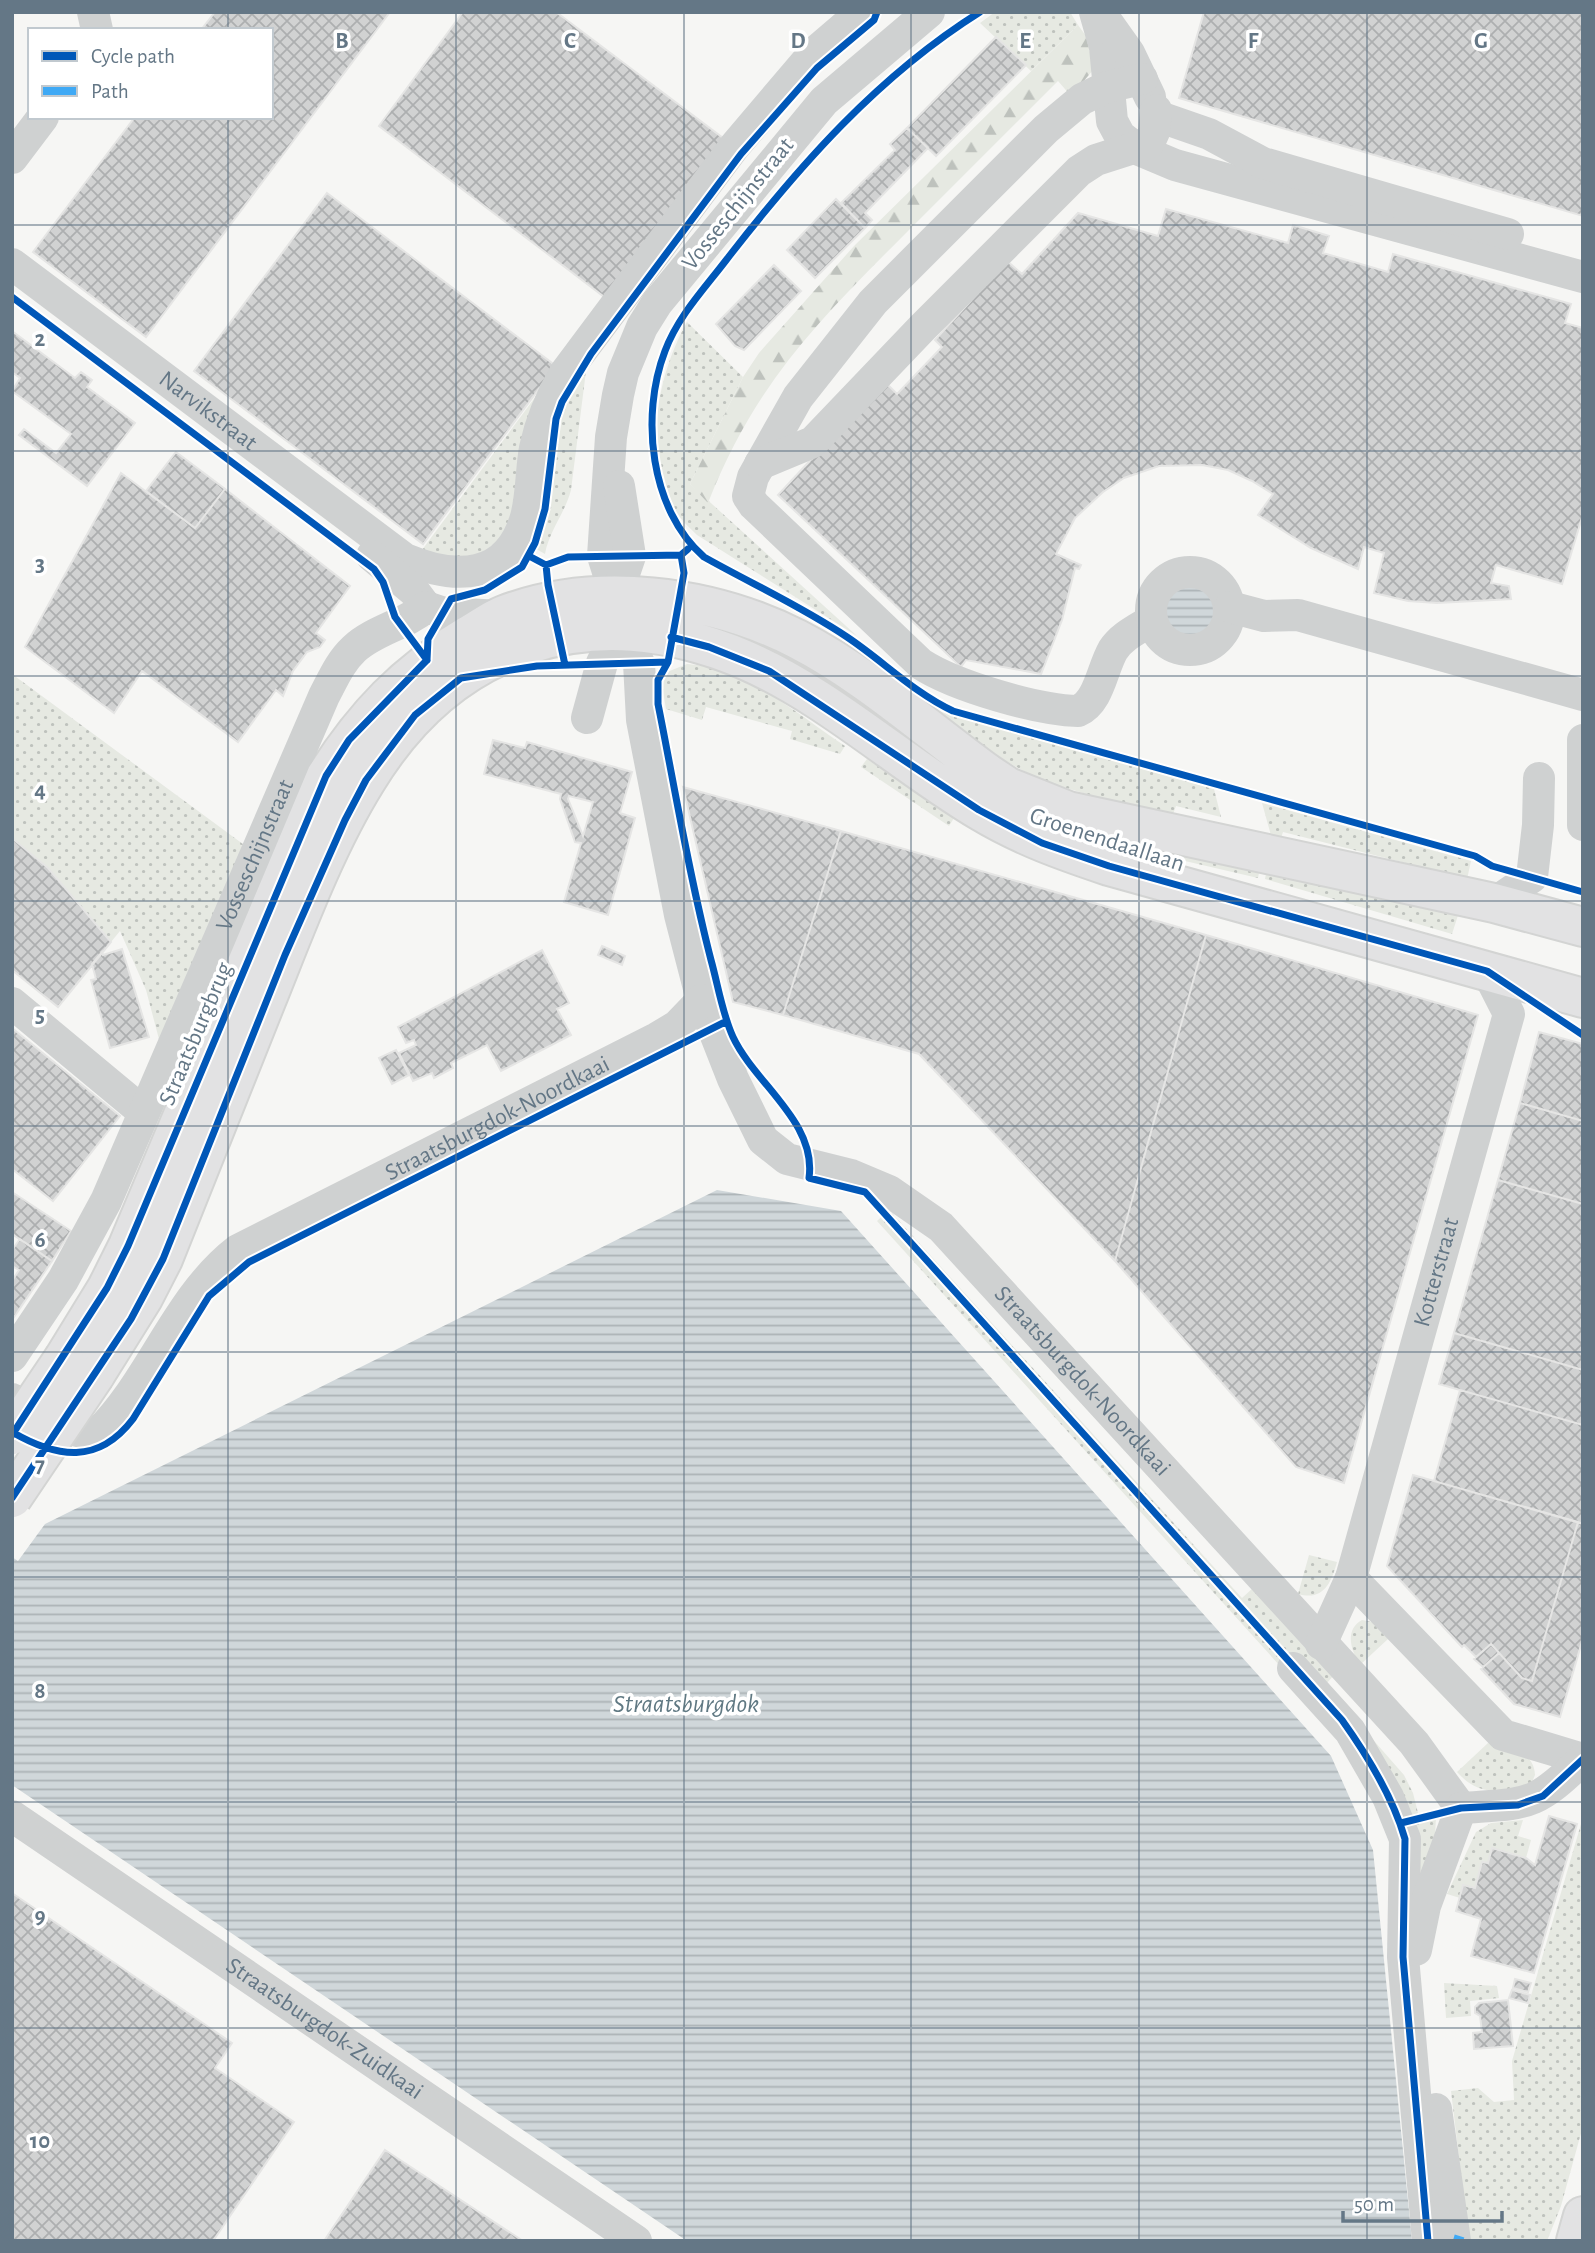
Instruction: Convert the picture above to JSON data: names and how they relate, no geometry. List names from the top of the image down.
{
  "streets": {
    "main road": ["Groenendaallaan", "Straatsburgbrug"],
    "street": [
      "Vosseschijnstraat",
      "Narvikstraat",
      "Straatsburgdok-Noordkaai",
      "Kotterstraat",
      "Straatsburgdok-Zuidkaai"
    ]
  },
  "crossings": [
    ["Vosseschijnstraat", "Narvikstraat"],
    ["Vosseschijnstraat", "Groenendaallaan"],
    ["Vosseschijnstraat", "Straatsburgbrug"],
    ["Groenendaallaan", "Straatsburgbrug"],
    ["Groenendaallaan", "Kotterstraat"]
  ],
  "water": ["Straatsburgdok"],
  "legend": ["Cycle path", "Path"],
  "scale_bar": "50 m",
  "grid": {
    "columns": [
      "B",
      "C",
      "D",
      "E",
      "F",
      "G"
    ],
    "rows": [
      "2",
      "3",
      "4",
      "5",
      "6",
      "7",
      "8",
      "9",
      "10"
    ]
  }
}
